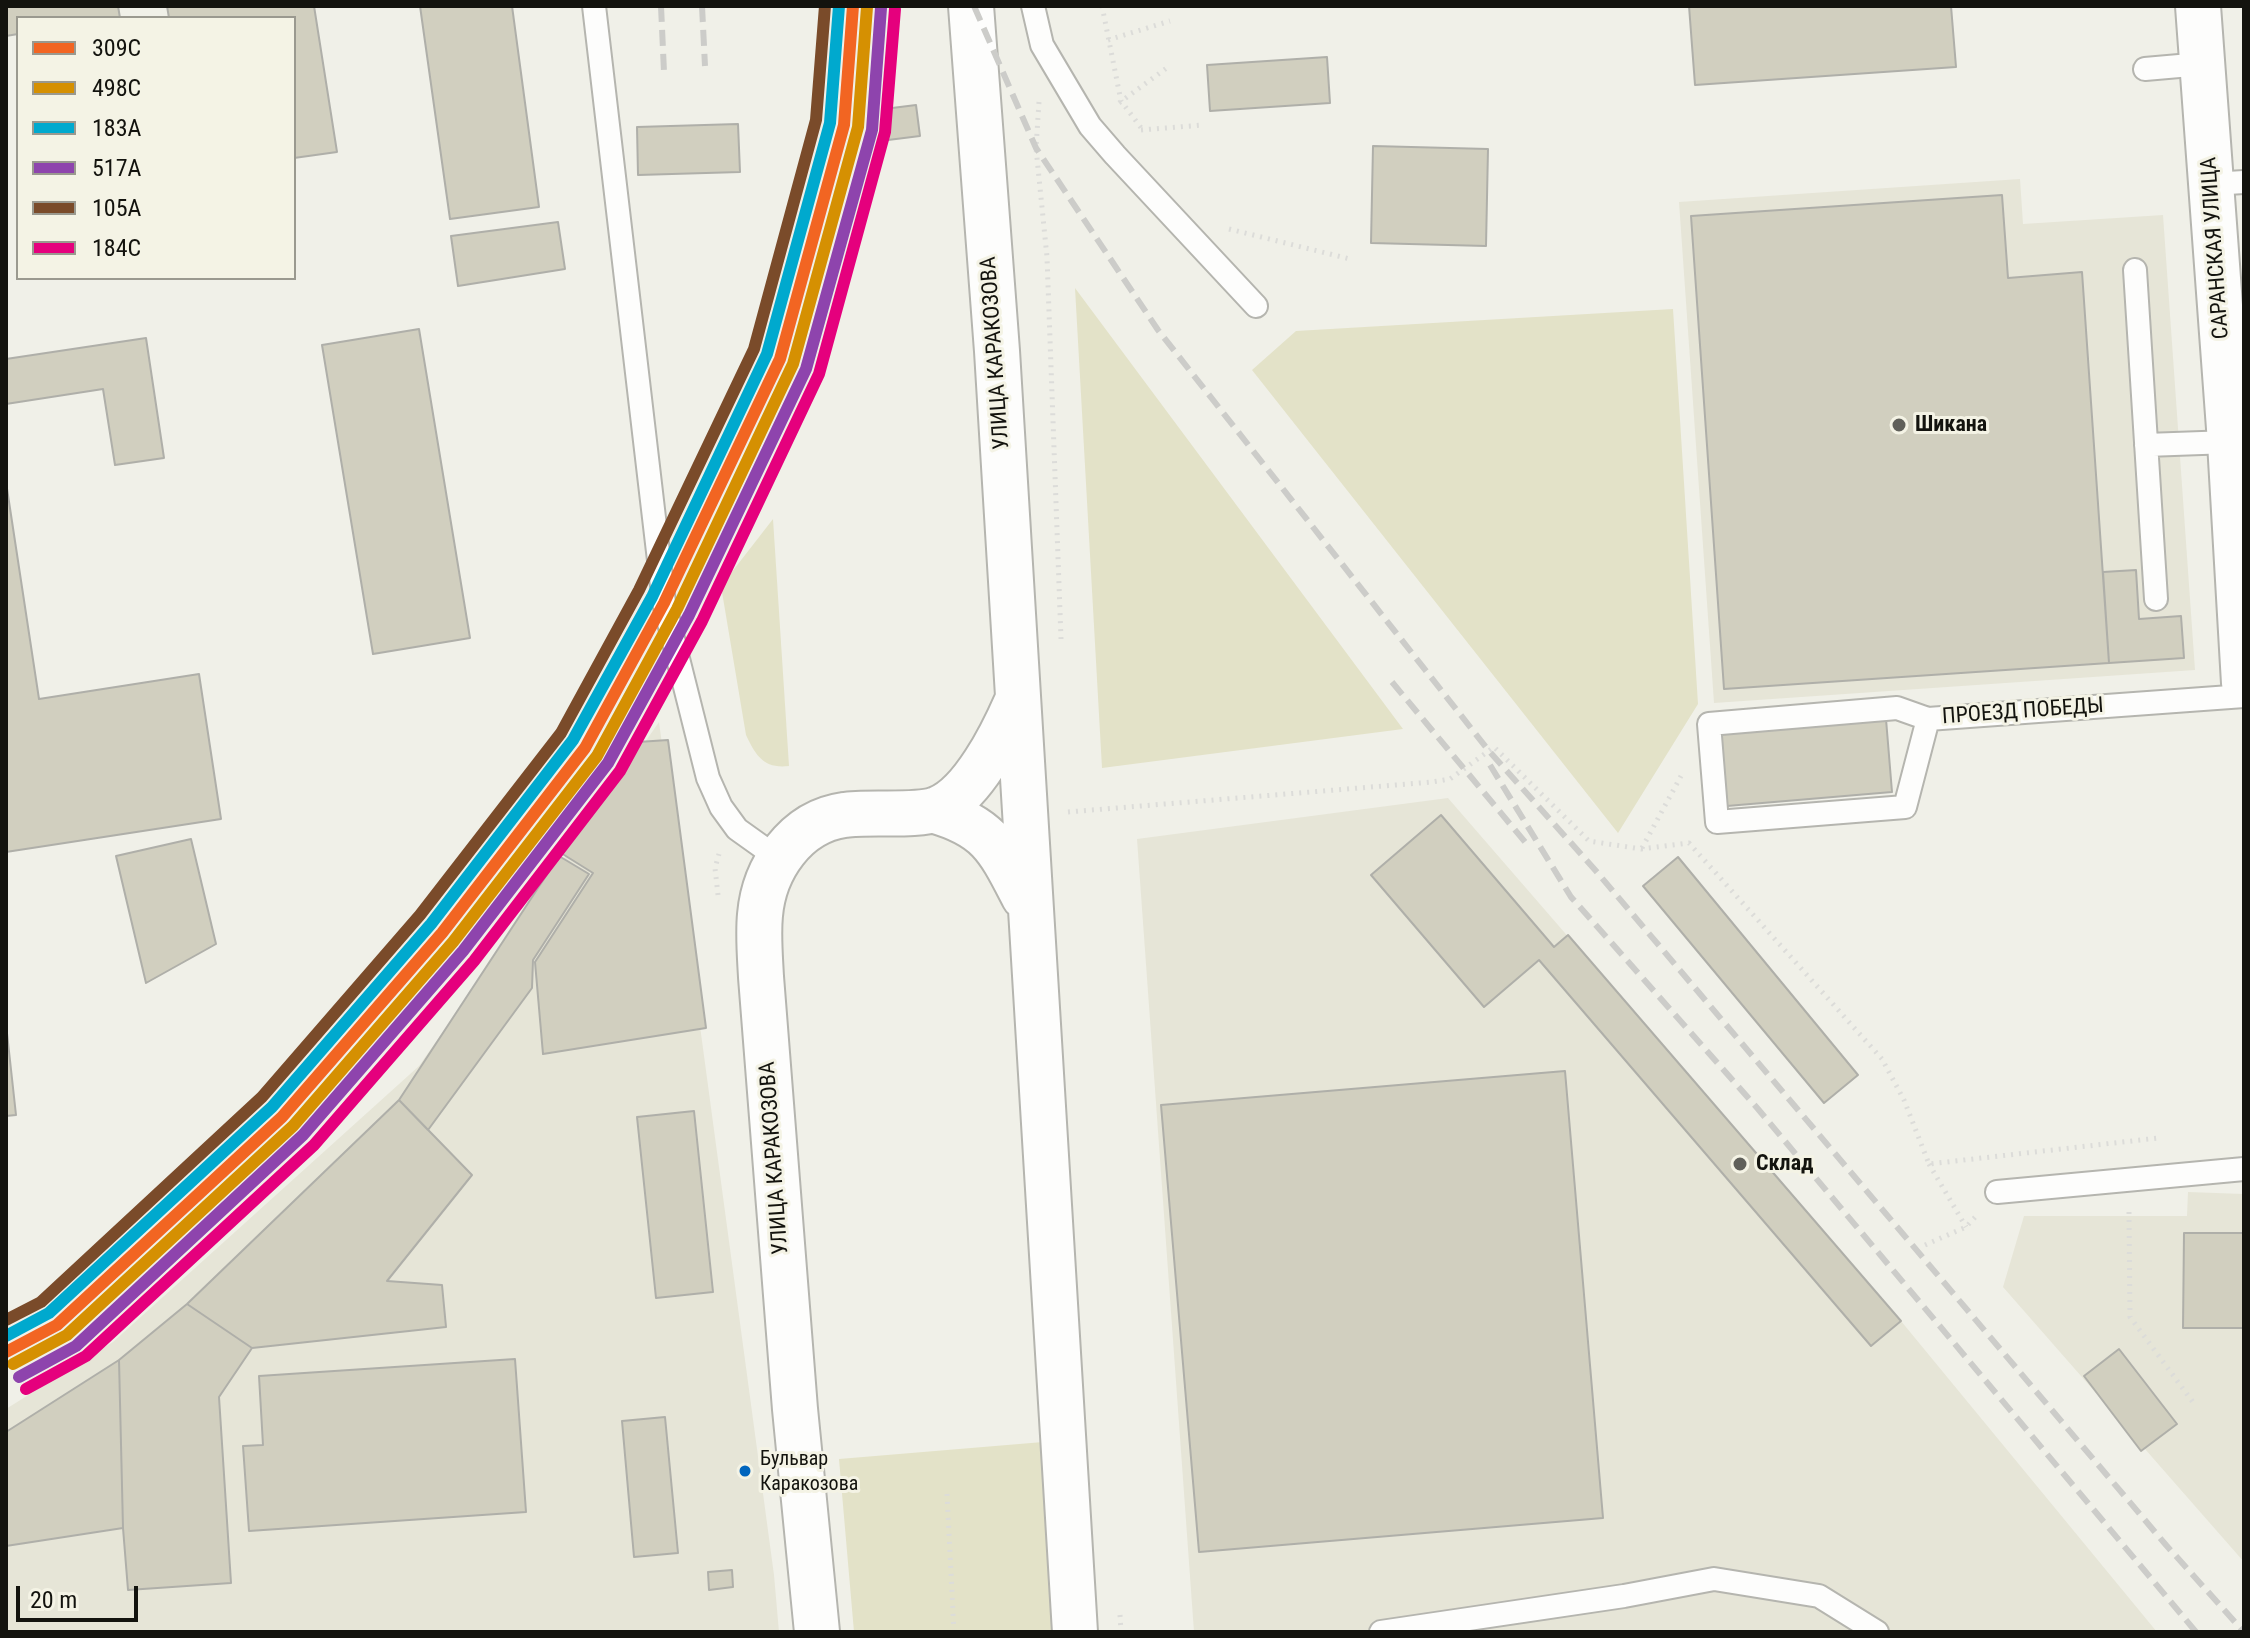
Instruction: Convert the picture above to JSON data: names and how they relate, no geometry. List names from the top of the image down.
{
  "streets": {
    "main road": ["САРАНСКАЯ УЛИЦА", "УЛИЦА КАРАКОЗОВА"],
    "lane": ["ПРОЕЗД ПОБЕДЫ"]
  },
  "places": ["Шикана", "Склад", "Бульвар Каракозова"],
  "lines": [
    "transit line 309С",
    "transit line 183А",
    "transit line 105А",
    "transit line 498С",
    "transit line 517А",
    "transit line 184С"
  ],
  "legend": [
    "309С",
    "498С",
    "183А",
    "517А",
    "105А",
    "184С"
  ],
  "scale_bar": "20 m"
}
